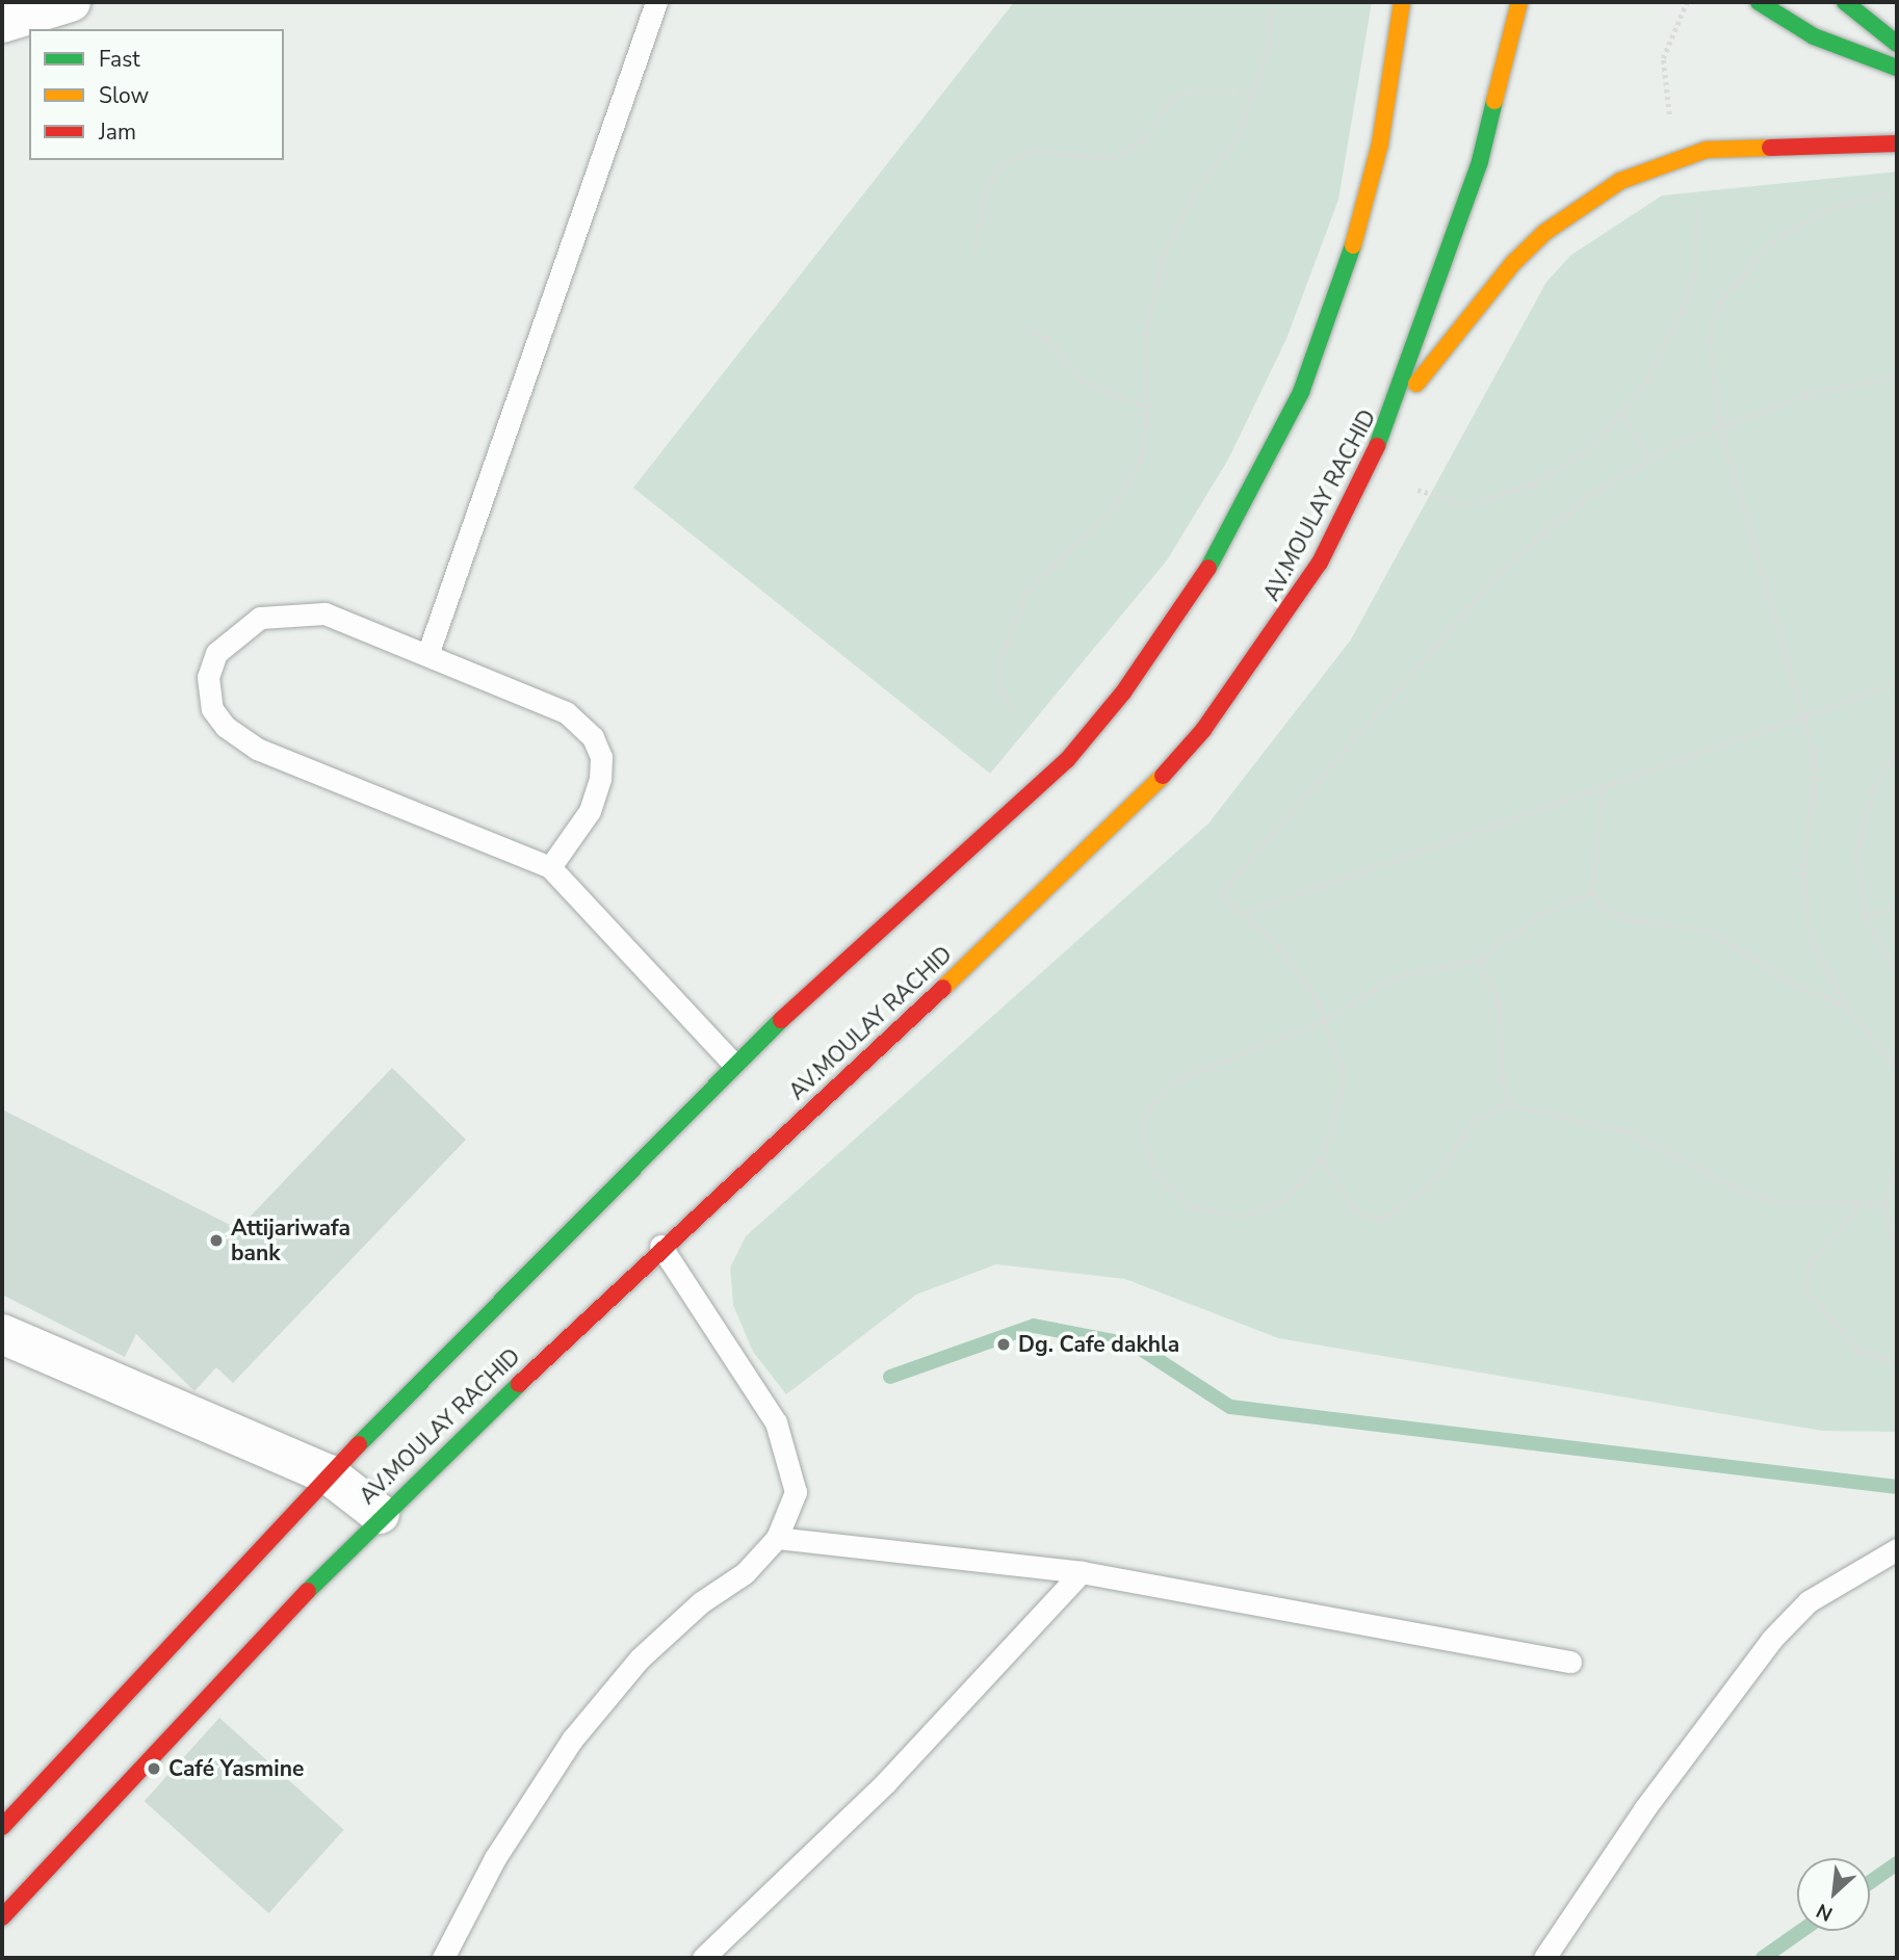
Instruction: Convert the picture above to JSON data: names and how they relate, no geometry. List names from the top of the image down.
{
  "streets": {
    "main road": ["AV.MOULAY RACHID"]
  },
  "places": ["Attijariwafa bank", "Dg. Cafe dakhla", "Café Yasmine"],
  "legend": ["Fast", "Slow", "Jam"],
  "north": "bottom left"
}
